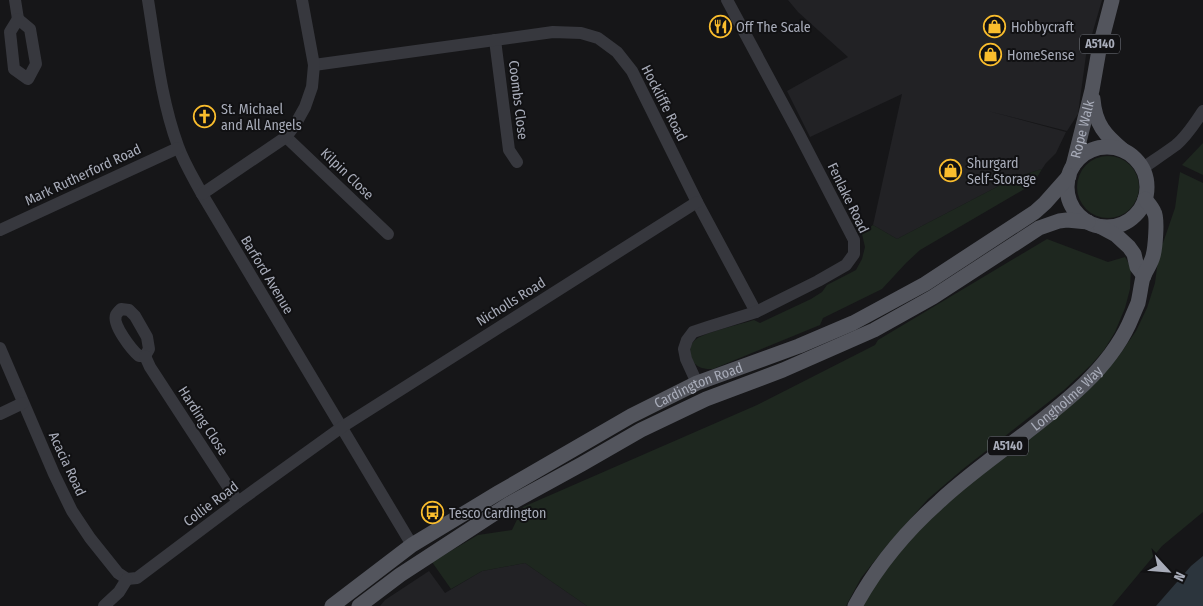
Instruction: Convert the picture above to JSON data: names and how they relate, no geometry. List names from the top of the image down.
{
  "streets": {
    "main road": [
      "A5140",
      "Rope Walk",
      "Cardington Road",
      "Longholme Way"
    ],
    "street": [
      "Coombs Close",
      "Hockliffe Road",
      "Kilpin Close",
      "Mark Rutherford Road",
      "Fenlake Road",
      "Barford Avenue",
      "Nicholls Road",
      "Harding Close",
      "Acacia Road",
      "Collie Road"
    ]
  },
  "crossings": [
    ["Coombs Close", "Hockliffe Road"],
    ["Hockliffe Road", "Fenlake Road"],
    ["Hockliffe Road", "Nicholls Road"],
    ["Rope Walk", "Cardington Road"],
    ["Rope Walk", "Longholme Way"],
    ["Mark Rutherford Road", "Barford Avenue"],
    ["Fenlake Road", "Cardington Road"],
    ["Barford Avenue", "Nicholls Road"],
    ["Barford Avenue", "Cardington Road"],
    ["Barford Avenue", "Collie Road"],
    ["Nicholls Road", "Collie Road"],
    ["Cardington Road", "Longholme Way"],
    ["Harding Close", "Collie Road"],
    ["Acacia Road", "Collie Road"]
  ],
  "places": {
    "restaurant": ["Off The Scale"],
    "shop": ["Hobbycraft", "HomeSense", "Shurgard Self-Storage"],
    "church": ["St. Michael and All Angels"],
    "bus stop": ["Tesco Cardington"]
  },
  "north": "bottom right"
}
